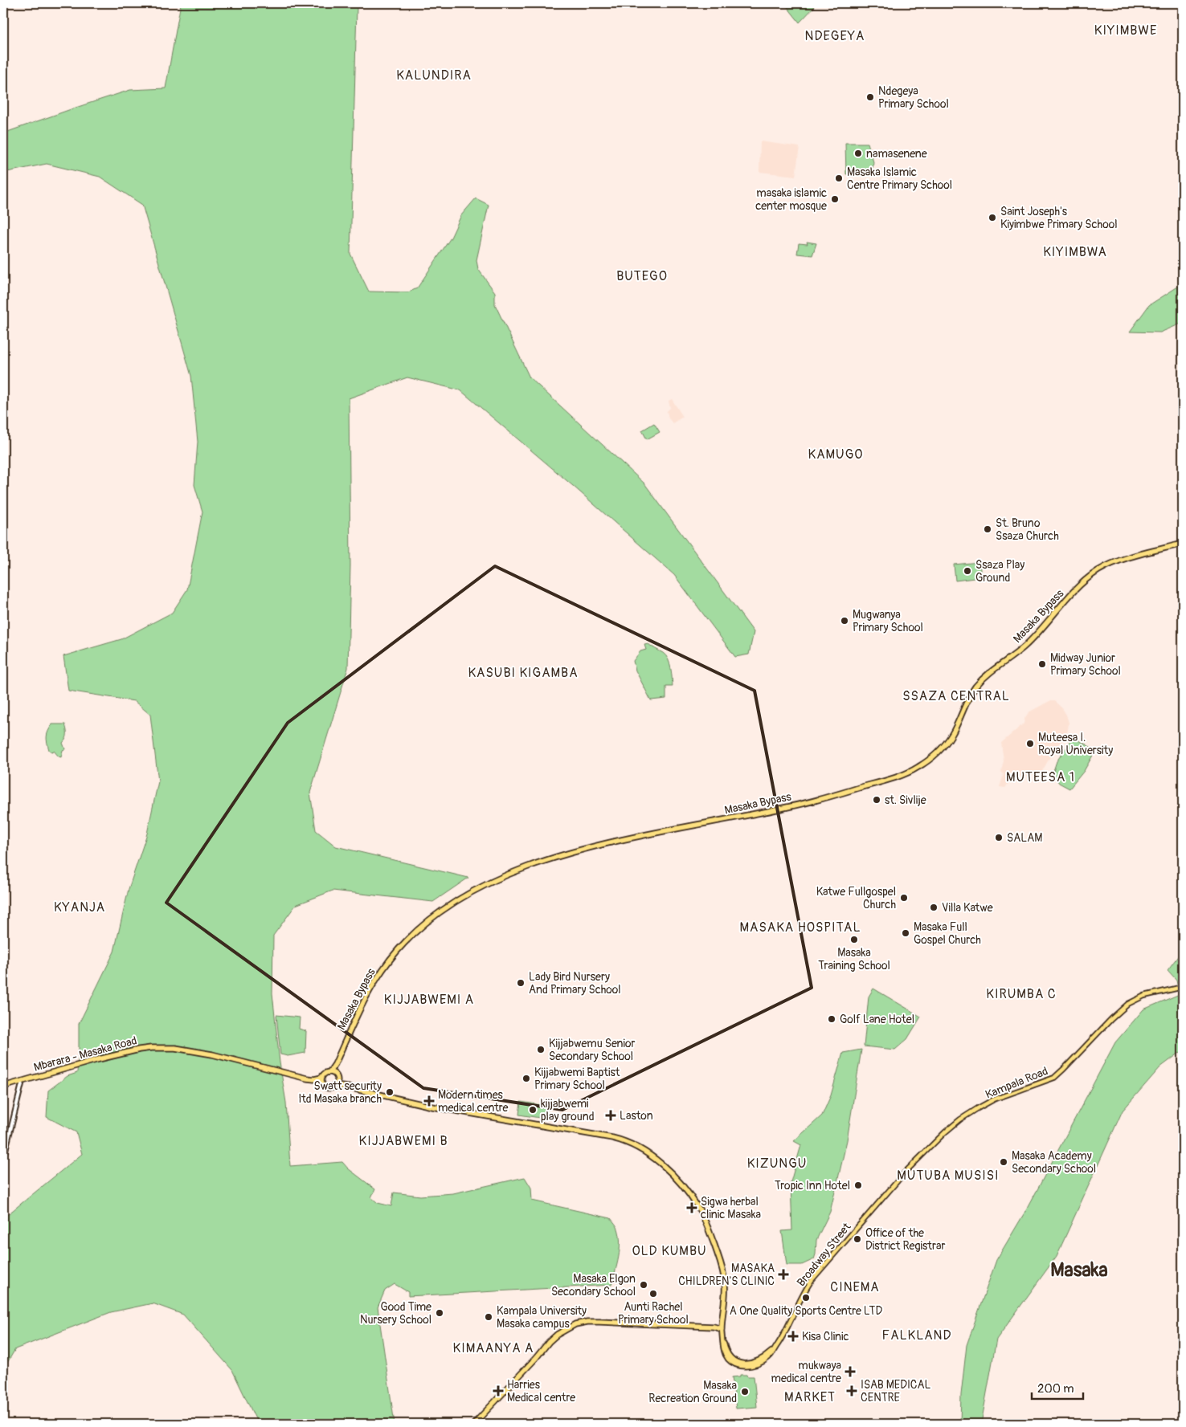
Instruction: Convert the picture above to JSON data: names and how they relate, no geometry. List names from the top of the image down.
{
  "streets": {
    "highway": ["Masaka Bypass", "Mbarara - Masaka Road"],
    "main road": ["Kampala Road", "Broadway Street"]
  },
  "crossings": [
    ["Masaka Bypass", "Mbarara - Masaka Road"],
    ["Kampala Road", "Broadway Street"]
  ],
  "districts": [
    "KIYIMBWE",
    "NDEGEYA",
    "KALUNDIRA",
    "KIYIMBWA",
    "BUTEGO",
    "KAMUGO",
    "KASUBI KIGAMBA",
    "SSAZA CENTRAL",
    "MUTEESA 1",
    "KYANJA",
    "MASAKA HOSPITAL",
    "KIRUMBA C",
    "KIJJABWEMI A",
    "KIJJABWEMI B",
    "KIZUNGU",
    "MUTUBA MUSISI",
    "OLD KUMBU",
    "Masaka",
    "CINEMA",
    "FALKLAND",
    "KIMAANYA A",
    "MARKET"
  ],
  "places": {
    "other": [
      "Ndegeya Primary School",
      "namasenene",
      "Masaka Islamic Centre Primary School",
      "masaka islamic center mosque",
      "Saint Joseph's Kiyimbwe Primary School",
      "St. Bruno Ssaza Church",
      "Ssaza Play Ground",
      "Mugwanya Primary School",
      "Midway Junior Primary School",
      "Muteesa I. Royal University",
      "st. Sivlije",
      "SALAM",
      "Katwe Fullgospel Church",
      "Villa Katwe",
      "Masaka Full Gospel Church",
      "Masaka Training School",
      "Lady Bird Nursery And Primary School",
      "Golf Lane Hotel",
      "Kijjabwemu Senior Secondary School",
      "Kijjabwemi Baptist Primary School",
      "Swatt security ltd Masaka branch",
      "kijjabwemi play ground",
      "Masaka Academy Secondary School",
      "Tropic Inn Hotel",
      "Office of the District Registrar",
      "Masaka Elgon Secondary School",
      "Aunti Rachel Primary School",
      "A One Quality Sports Centre LTD",
      "Good Time Nursery School",
      "Kampala University Masaka campus",
      "Masaka Recreation Ground"
    ],
    "health": [
      "Modern times medical centre",
      "Laston",
      "Sigwa herbal clinic Masaka",
      "MASAKA CHILDREN'S CLINIC",
      "Kisa Clinic",
      "mukwaya medical centre",
      "Harries Medical centre",
      "ISAB MEDICAL CENTRE"
    ]
  },
  "scale_bar": "200 m"
}
